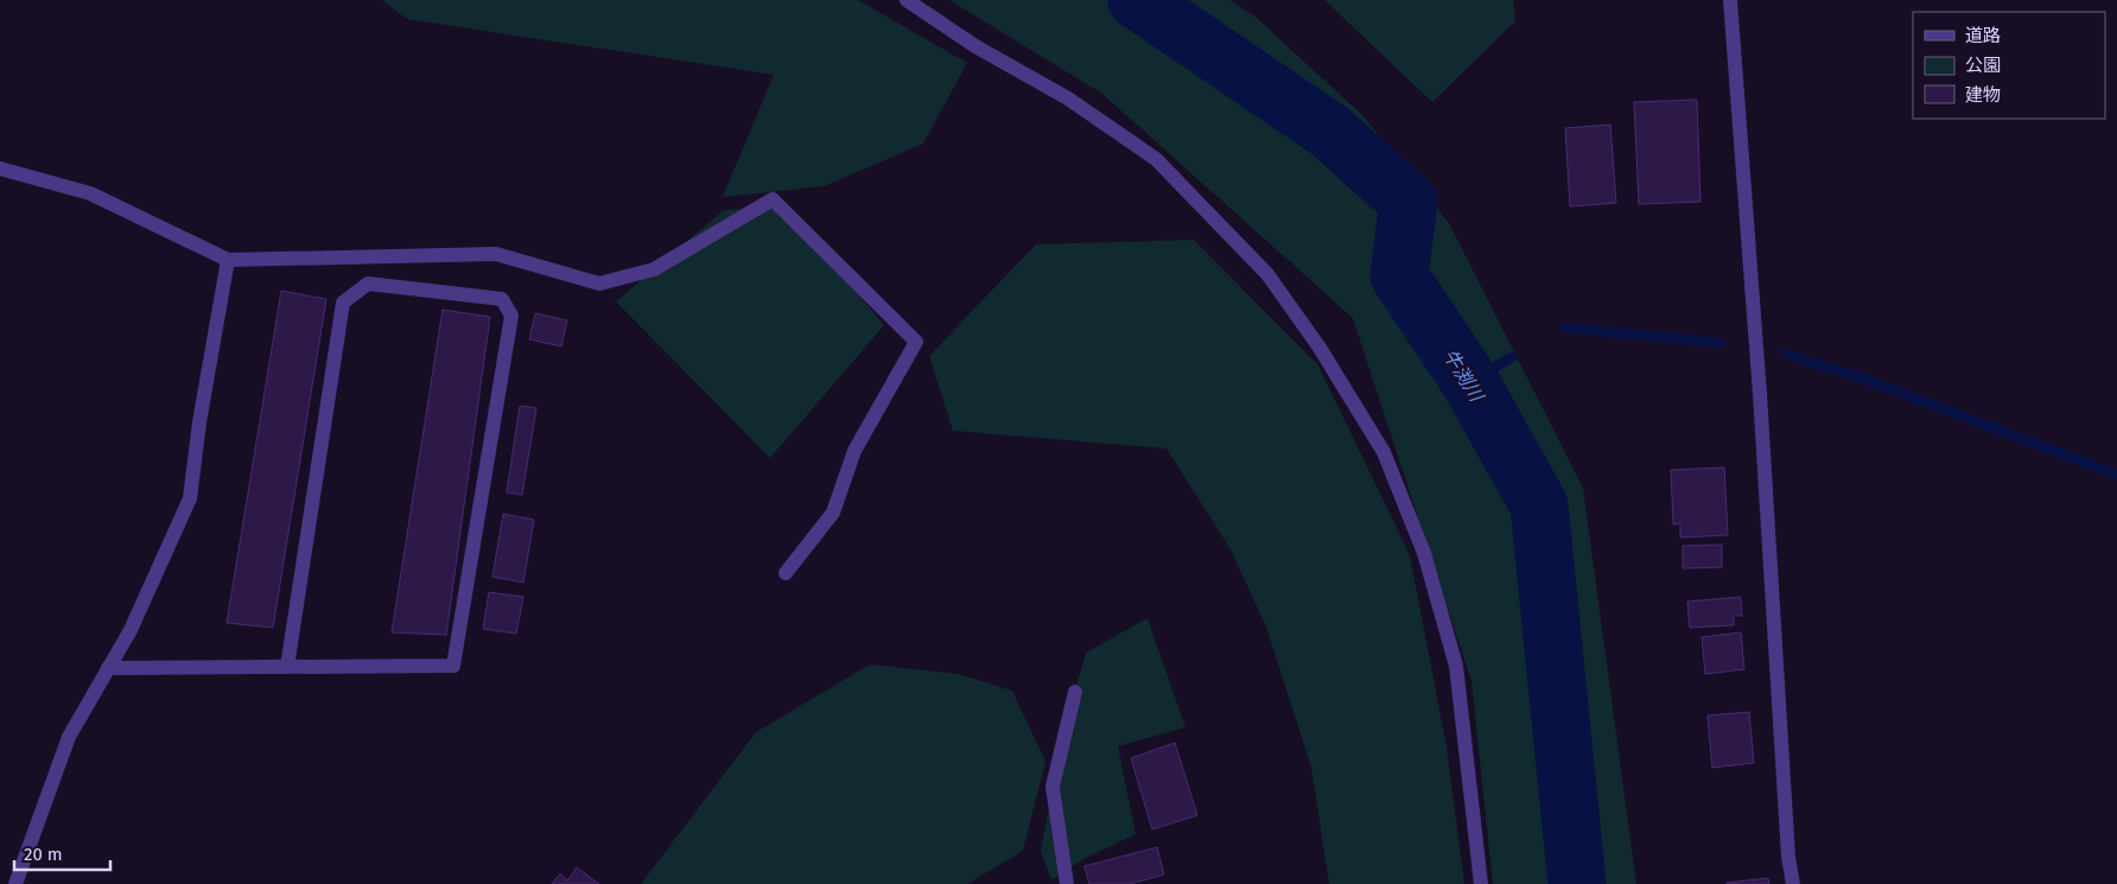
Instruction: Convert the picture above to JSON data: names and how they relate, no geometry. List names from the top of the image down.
{
  "water": ["牛渕川"],
  "legend": ["道路", "公園", "建物"],
  "scale_bar": "20 m"
}
